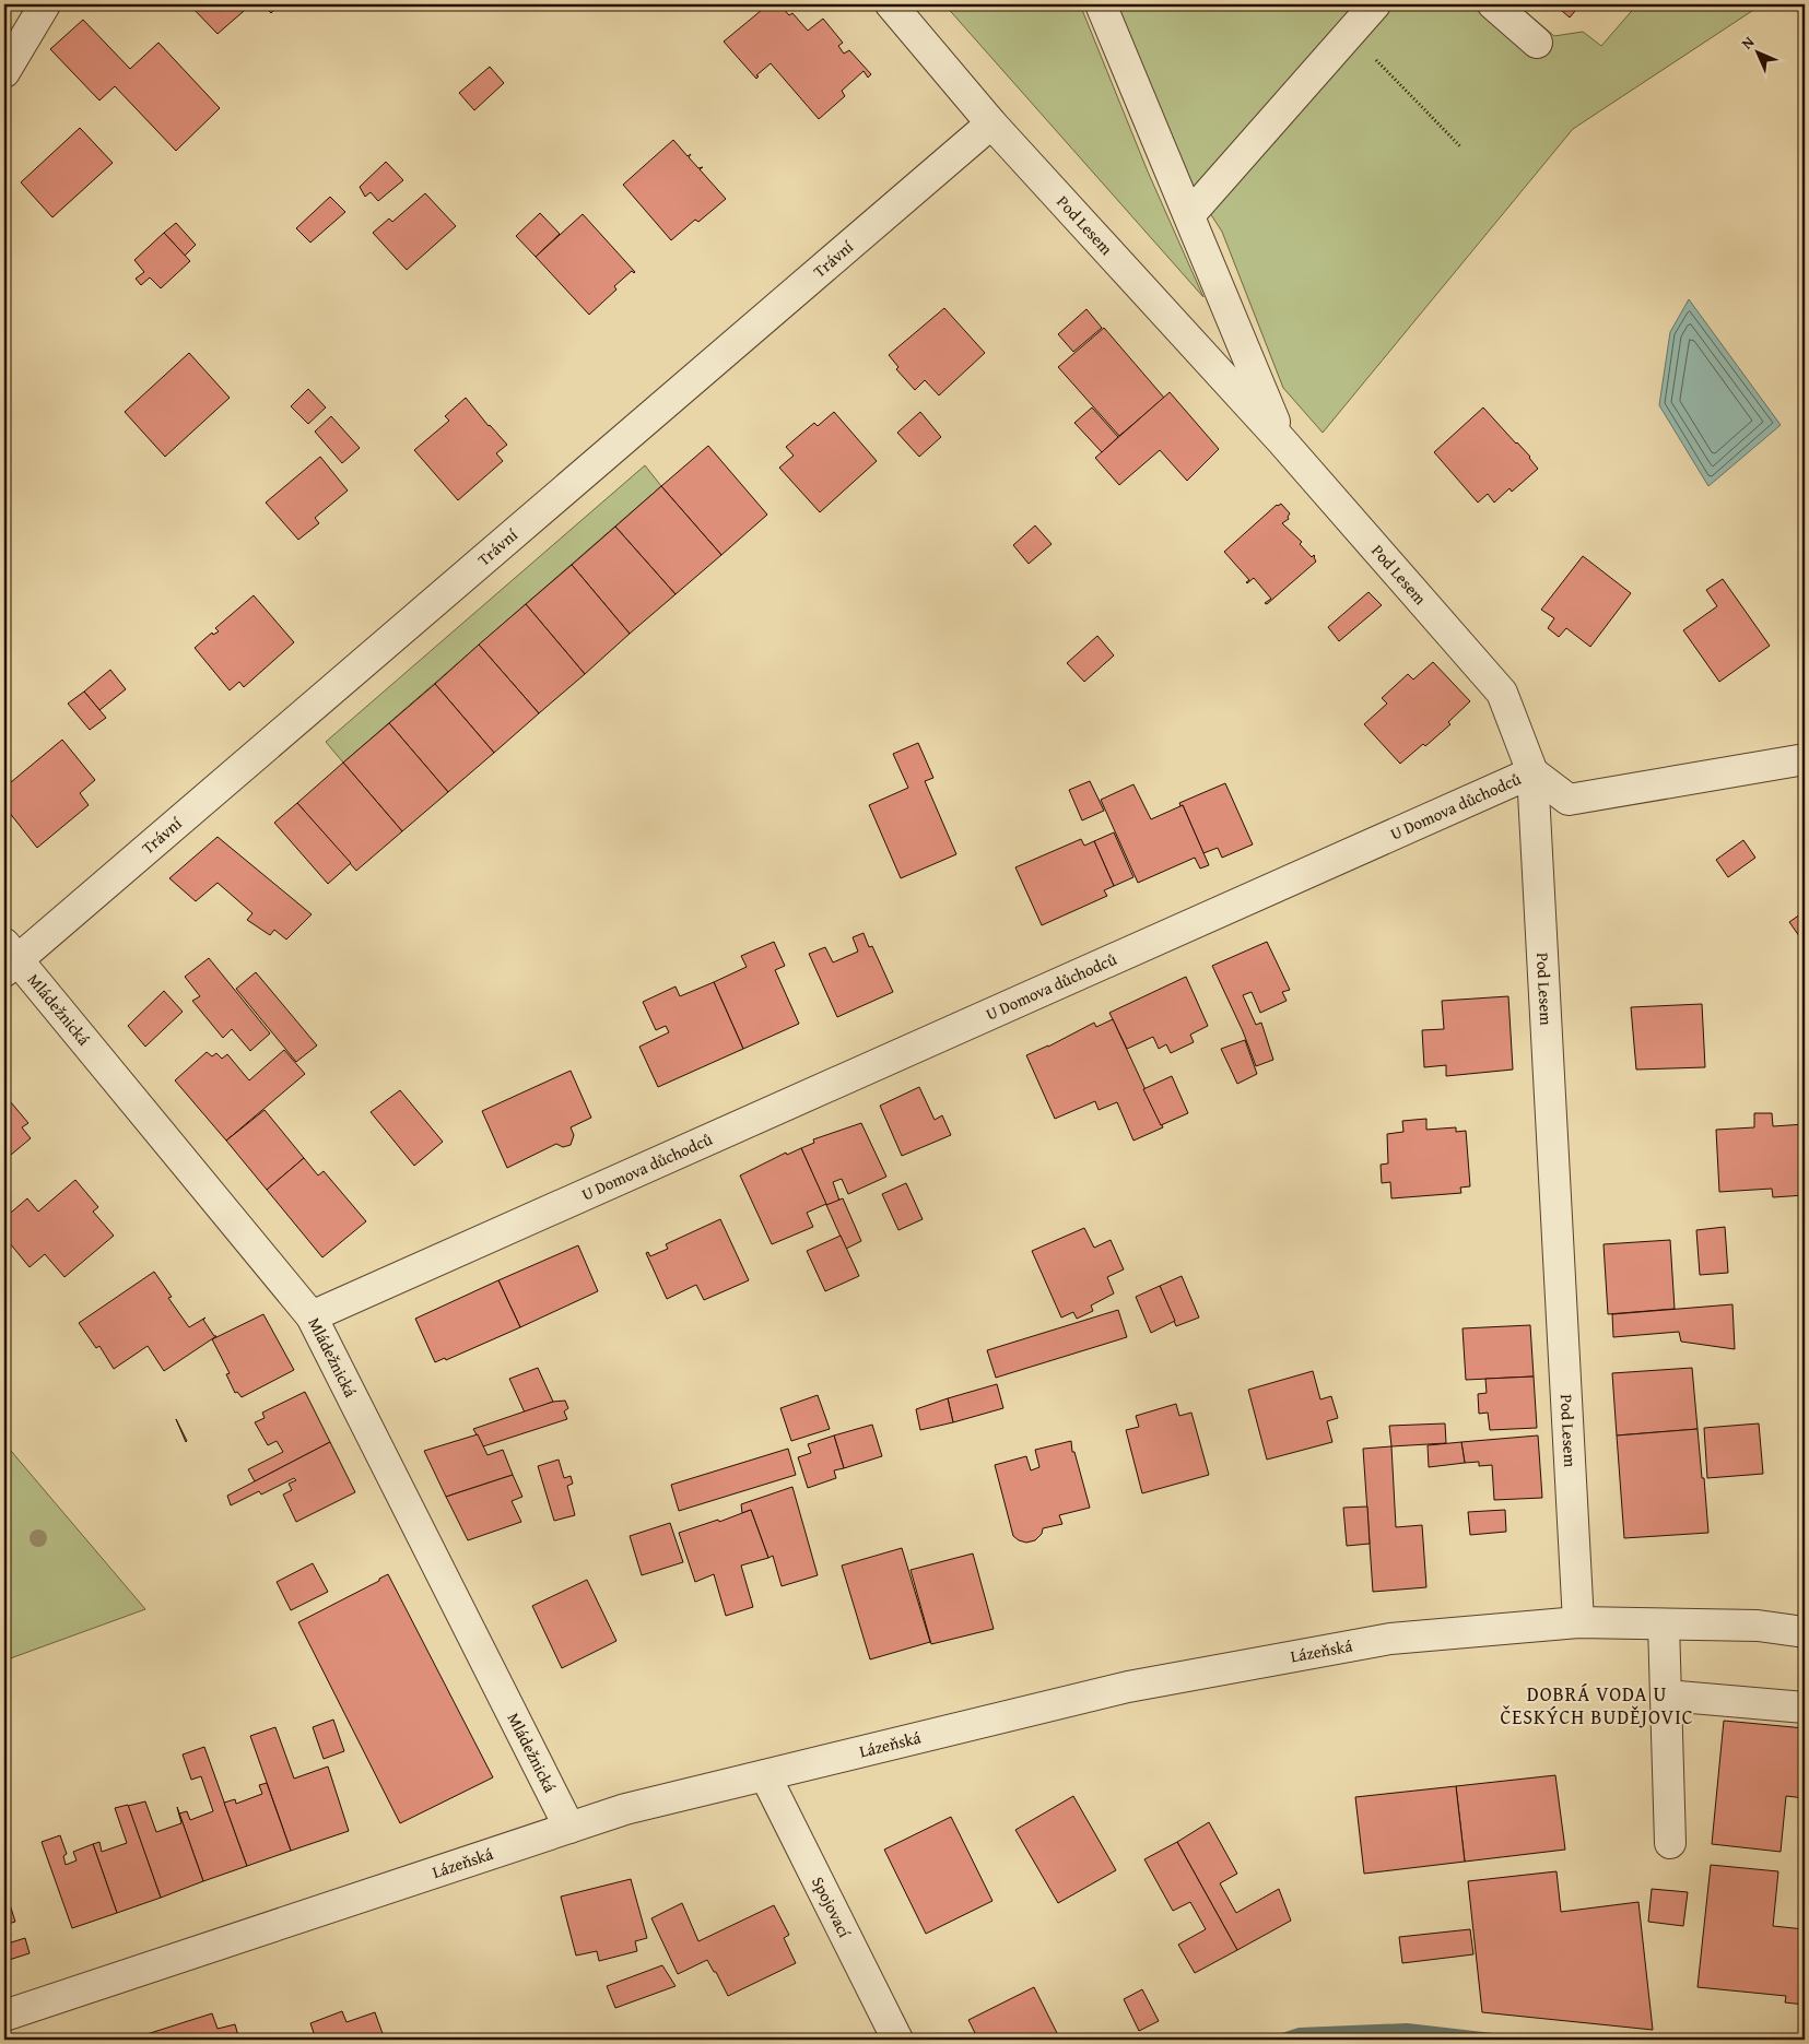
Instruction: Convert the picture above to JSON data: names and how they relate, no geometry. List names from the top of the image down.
{
  "streets": {
    "street": [
      "Pod Lesem",
      "Trávní",
      "U Domova důchodců",
      "Mládežnická",
      "Lázeňská",
      "Spojovací"
    ]
  },
  "crossings": [
    ["Pod Lesem", "Trávní"],
    ["Pod Lesem", "U Domova důchodců"],
    ["Pod Lesem", "Lázeňská"],
    ["Trávní", "Mládežnická"],
    ["U Domova důchodců", "Mládežnická"],
    ["Mládežnická", "Lázeňská"],
    ["Lázeňská", "Spojovací"]
  ],
  "districts": ["DOBRÁ VODA U ČESKÝCH BUDĚJOVIC"],
  "north": "top left"
}
